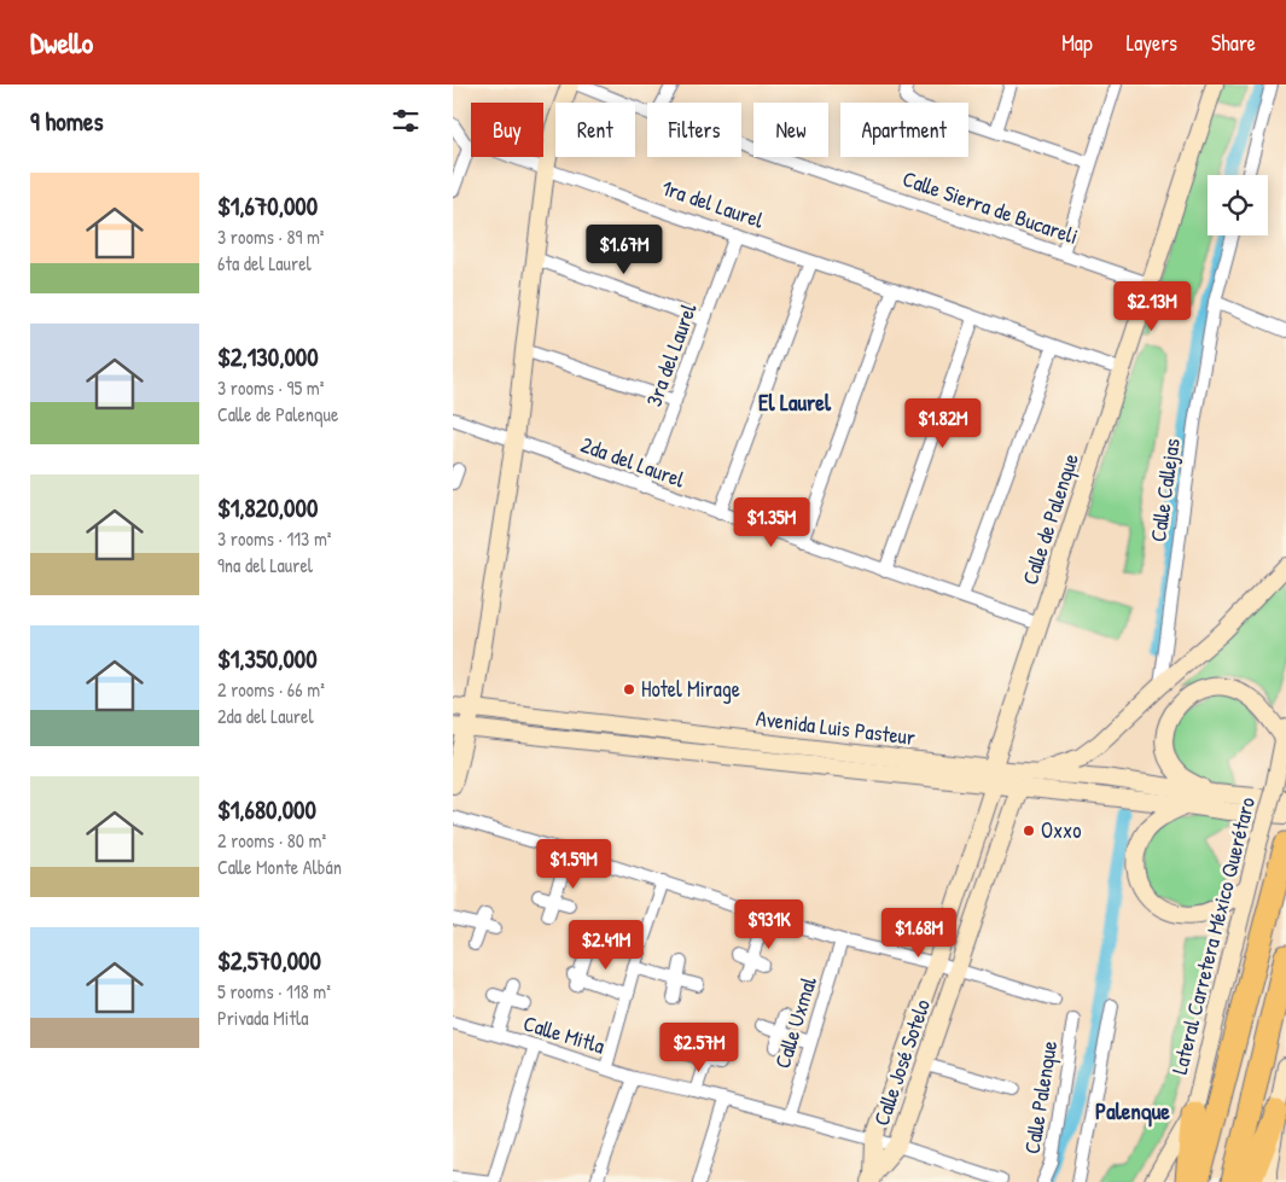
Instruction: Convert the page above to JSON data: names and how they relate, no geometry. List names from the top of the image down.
{
  "streets": {
    "main road": [
      "Calle de Palenque",
      "Avenida Luis Pasteur",
      "Lateral Carretera México Querétaro",
      "Calle José Sotelo"
    ],
    "street": [
      "1ra del Laurel",
      "Calle Sierra de Bucareli",
      "3ra del Laurel",
      "2da del Laurel",
      "Calle Callejas",
      "Calle Uxmal",
      "Calle Mitla",
      "Calle Palenque"
    ]
  },
  "crossings": [
    ["1ra del Laurel", "3ra del Laurel"],
    ["1ra del Laurel", "Calle de Palenque"],
    ["Calle Sierra de Bucareli", "Calle de Palenque"],
    ["3ra del Laurel", "2da del Laurel"],
    ["2da del Laurel", "Calle de Palenque"],
    ["Calle de Palenque", "Avenida Luis Pasteur"],
    ["Calle de Palenque", "Calle José Sotelo"],
    ["Avenida Luis Pasteur", "Lateral Carretera México Querétaro"],
    ["Avenida Luis Pasteur", "Calle José Sotelo"],
    ["Calle Uxmal", "Calle Mitla"],
    ["Calle Mitla", "Calle José Sotelo"]
  ],
  "districts": ["El Laurel", "Palenque"],
  "places": ["Hotel Mirage", "Oxxo"],
  "page": {
    "header": "Dwello",
    "nav": ["Map", "Layers", "Share"],
    "heading": "9 homes",
    "chip": [
      "Buy",
      "Rent",
      "Filters",
      "New",
      "Apartment"
    ],
    "list": [
      {
        "name": "$1,670,000",
        "note": "3 rooms · 89 m² · 6ta del Laurel"
      },
      {
        "name": "$2,130,000",
        "note": "3 rooms · 95 m² · Calle de Palenque"
      },
      {
        "name": "$1,820,000",
        "note": "3 rooms · 113 m² · 9na del Laurel"
      },
      {
        "name": "$1,350,000",
        "note": "2 rooms · 66 m² · 2da del Laurel"
      },
      {
        "name": "$1,680,000",
        "note": "2 rooms · 80 m² · Calle Monte Albán"
      },
      {
        "name": "$2,570,000",
        "note": "5 rooms · 118 m² · Privada Mitla"
      }
    ],
    "price": [
      "$1.67M",
      "$2.13M",
      "$1.82M",
      "$1.35M",
      "$1.59M",
      "$931K",
      "$1.68M",
      "$2.41M",
      "$2.57M"
    ]
  }
}
